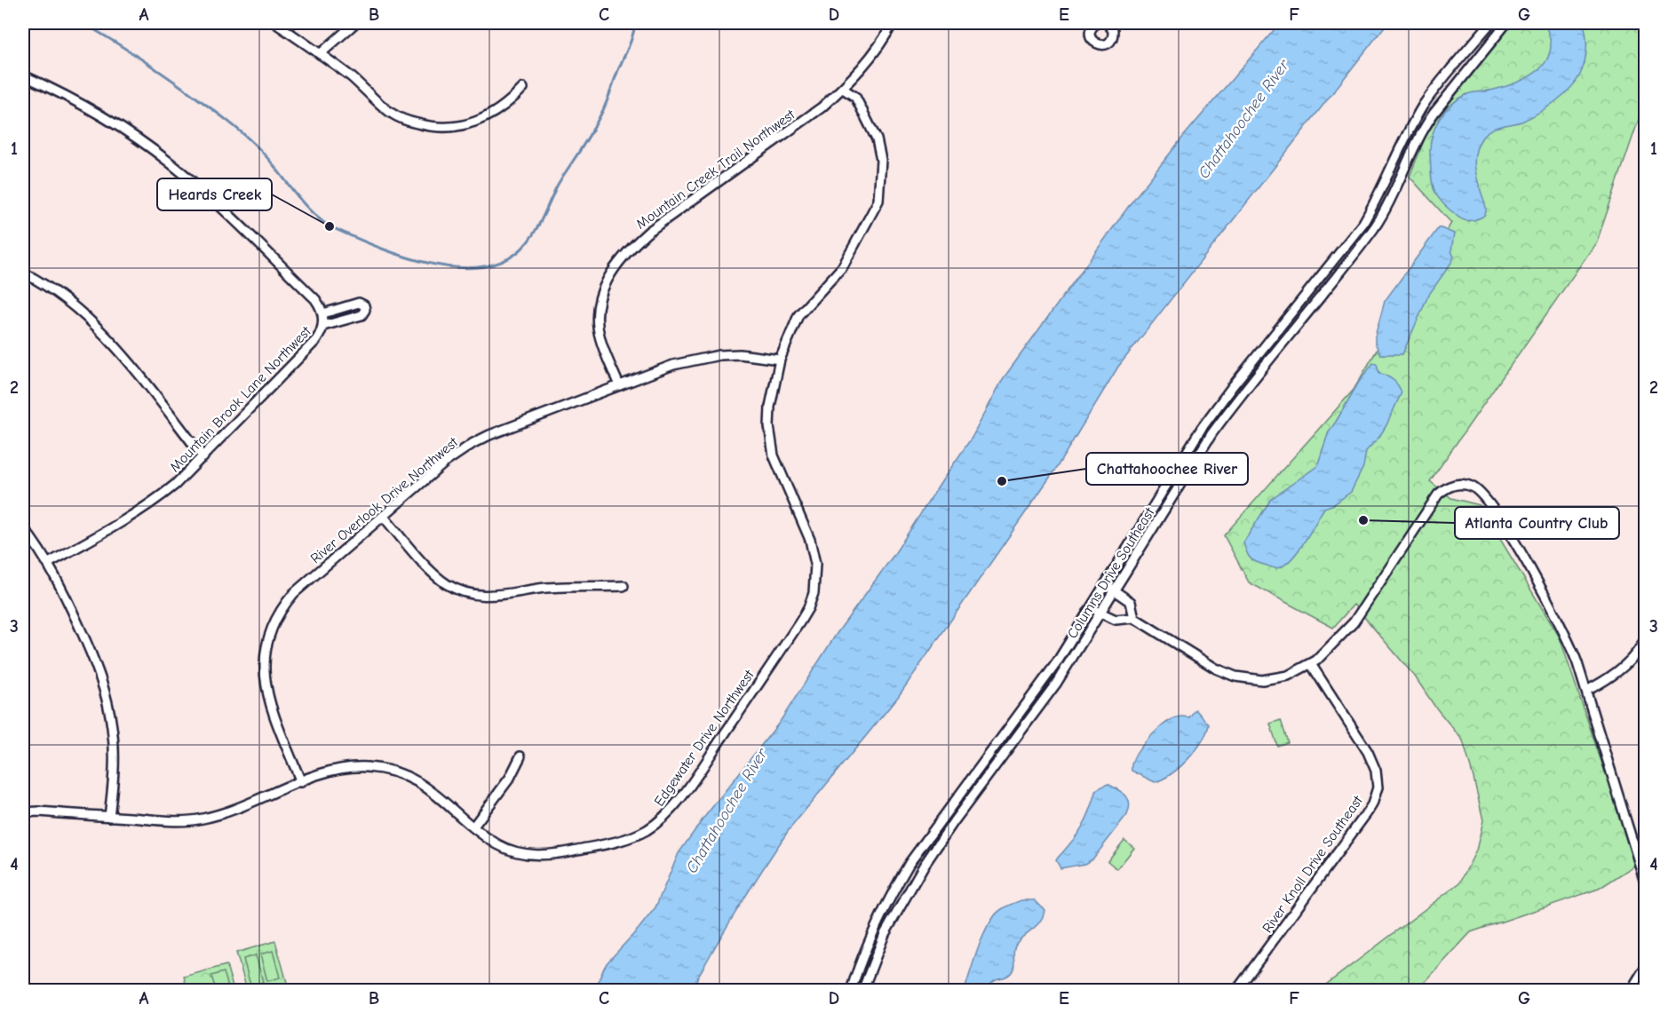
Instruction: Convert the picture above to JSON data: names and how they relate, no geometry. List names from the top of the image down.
{
  "streets": {
    "street": [
      "Mountain Creek Trail Northwest",
      "Mountain Brook Lane Northwest",
      "River Overlook Drive Northwest",
      "Columns Drive Southeast",
      "Edgewater Drive Northwest",
      "River Knoll Drive Southeast"
    ]
  },
  "crossings": [
    ["Mountain Creek Trail Northwest", "River Overlook Drive Northwest"],
    ["Mountain Creek Trail Northwest", "Edgewater Drive Northwest"],
    ["River Overlook Drive Northwest", "Edgewater Drive Northwest"]
  ],
  "water": ["Chattahoochee River"],
  "places": ["Heards Creek", "Chattahoochee River", "Atlanta Country Club"],
  "grid": {
    "columns": [
      "A",
      "B",
      "C",
      "D",
      "E",
      "F",
      "G"
    ],
    "rows": [
      "1",
      "2",
      "3",
      "4"
    ]
  }
}
